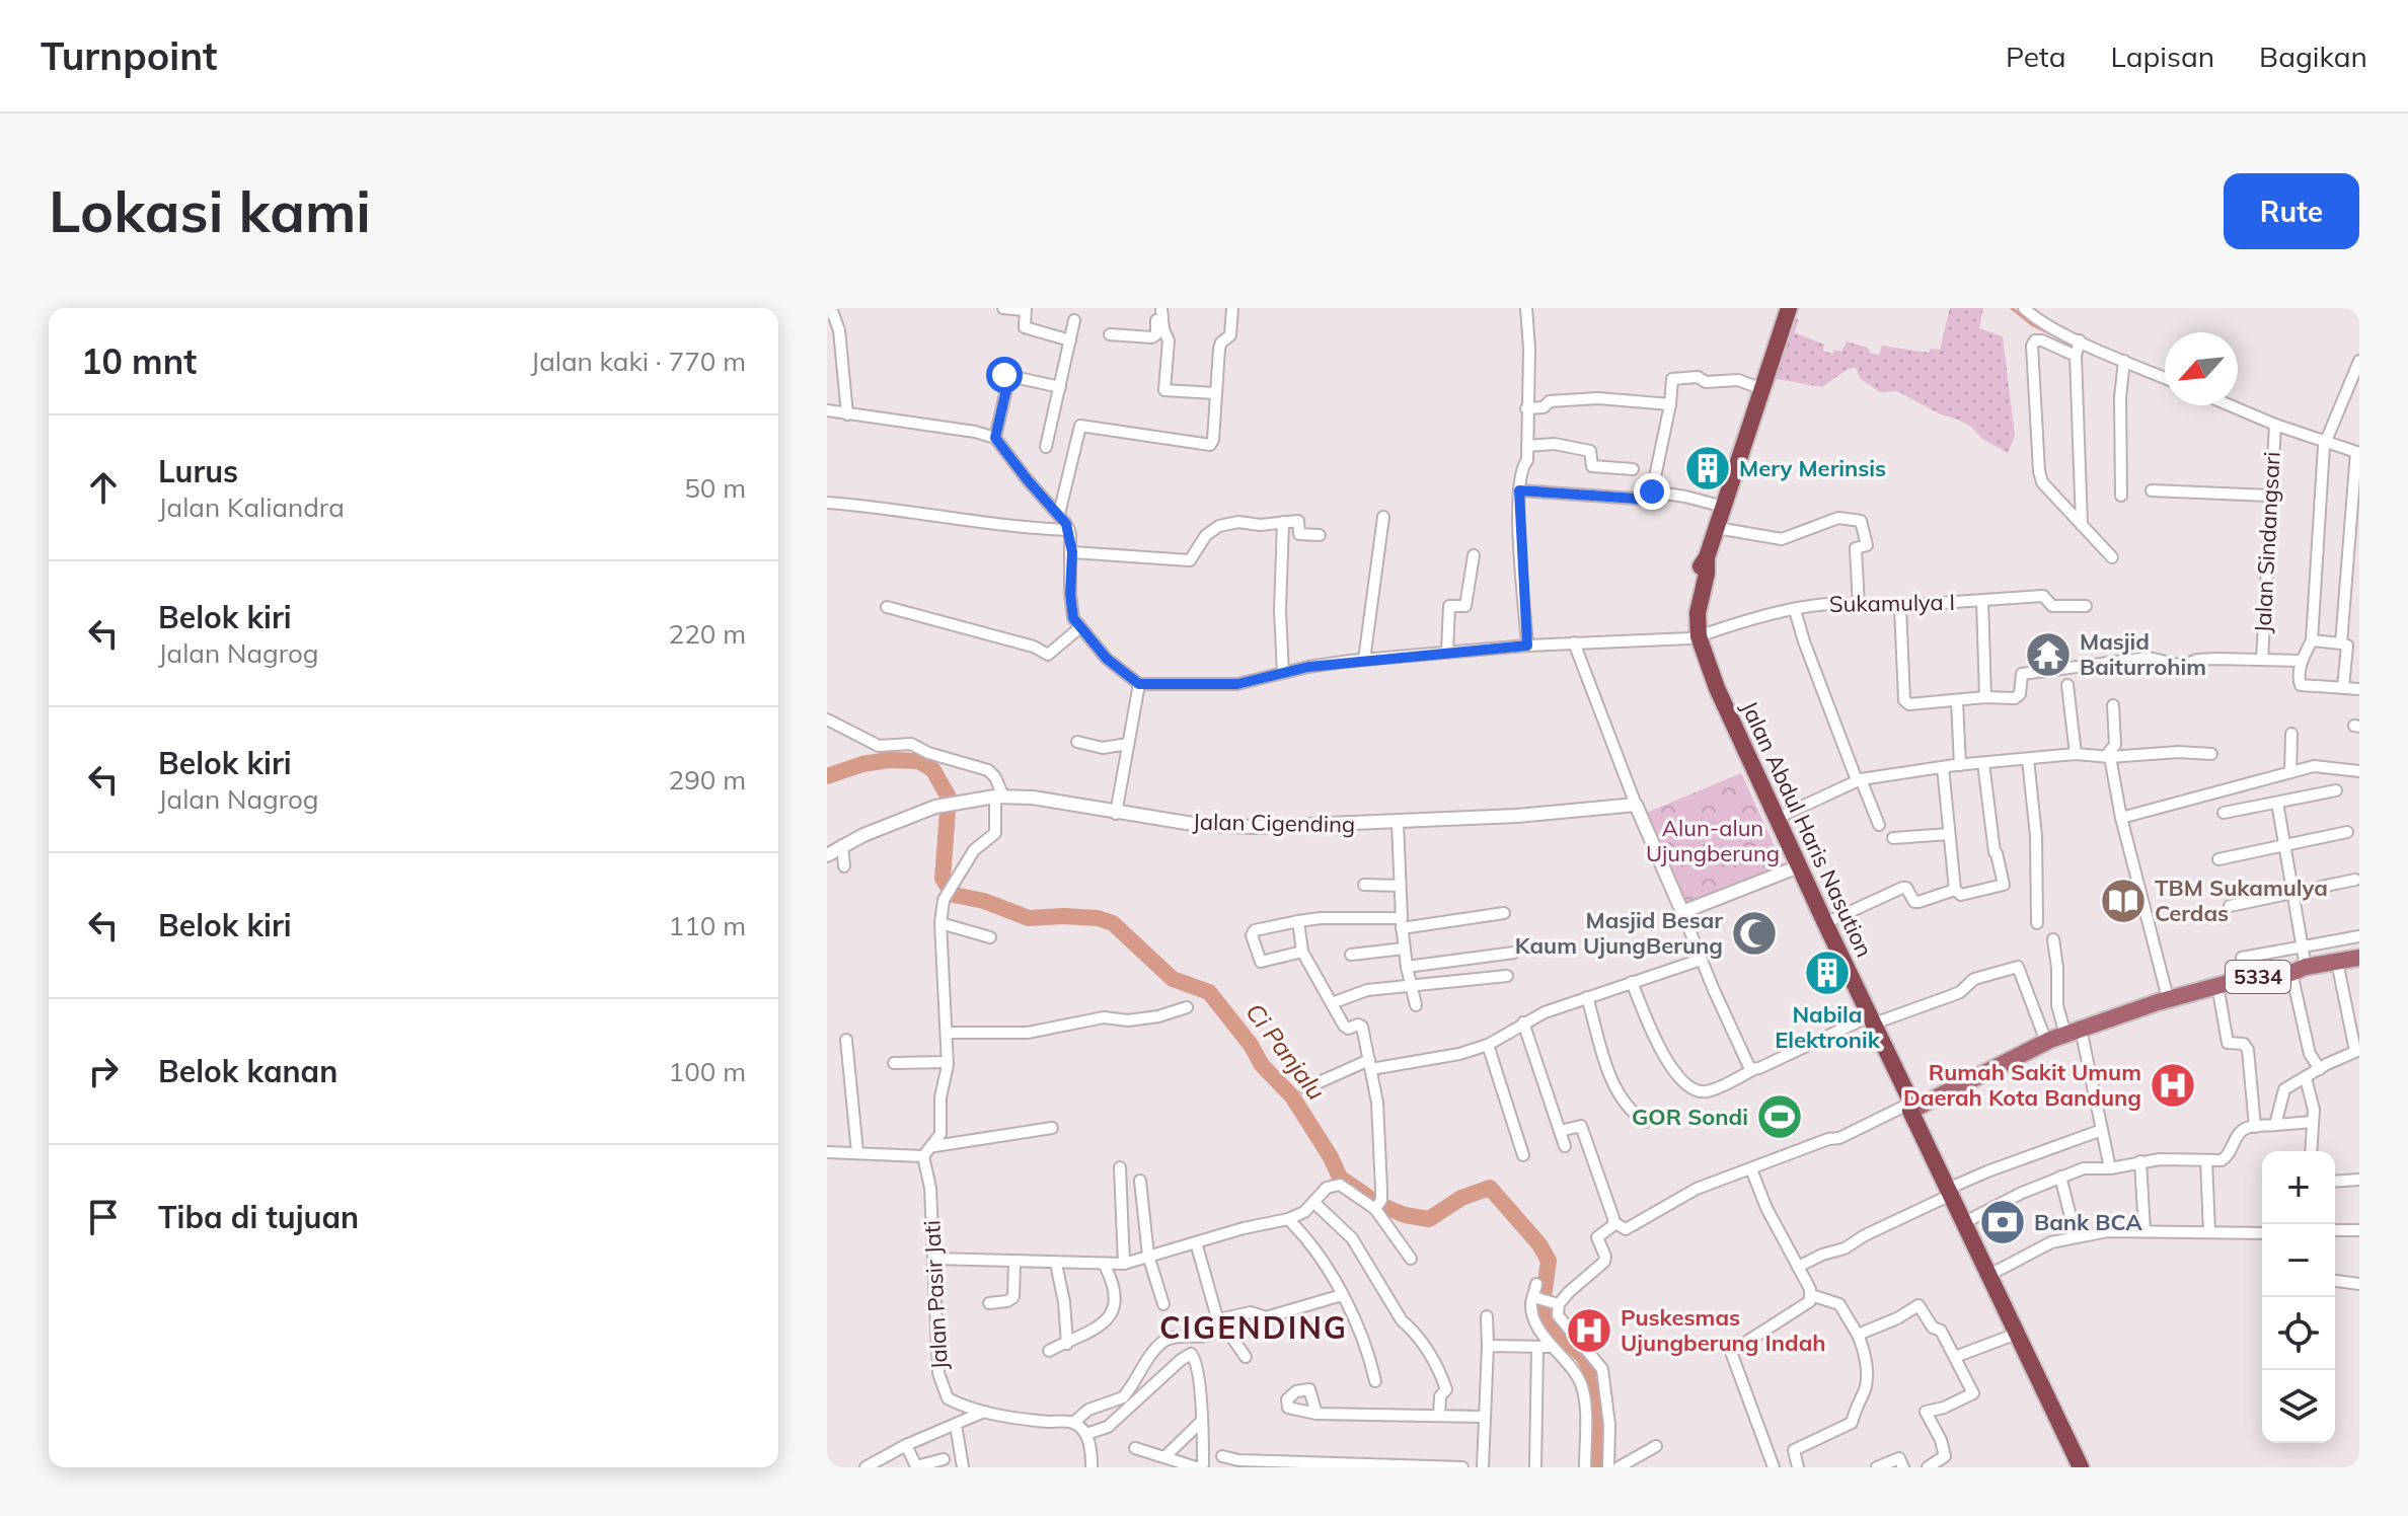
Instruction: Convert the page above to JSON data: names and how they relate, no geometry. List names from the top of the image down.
{
  "streets": {
    "highway": ["Jalan Abdul Haris Nasution"],
    "main road": ["5334"],
    "street": [
      "Jalan Sindangsari",
      "Sukamulya I",
      "Jalan Cigending",
      "Jalan Pasir Jati"
    ]
  },
  "crossings": [
    ["Sukamulya I", "Jalan Abdul Haris Nasution"],
    ["Jalan Abdul Haris Nasution", "5334"]
  ],
  "districts": ["CIGENDING"],
  "water": ["Ci Panjalu"],
  "parks": ["Alun-alun Ujungberung"],
  "places": {
    "building": ["Mery Merinsis", "Nabila Elektronik"],
    "temple": ["Masjid Baiturrohim"],
    "library": ["TBM Sukamulya Cerdas"],
    "mosque": ["Masjid Besar Kaum UjungBerung"],
    "hospital": ["Rumah Sakit Umum Daerah Kota Bandung", "Puskesmas Ujungberung Indah"],
    "sports": ["GOR Sondi"],
    "bank": ["Bank BCA"]
  },
  "north": "bottom left",
  "page": {
    "header": "Turnpoint",
    "nav": ["Peta", "Lapisan", "Bagikan"],
    "buttons": "Rute",
    "title": "Lokasi kami",
    "heading": ["10 mnt", "Jalan kaki · 770 m"],
    "list": [
      ["Lurus", "Jalan Kaliandra", "50 m"],
      ["Belok kiri", "Jalan Nagrog", "220 m"],
      ["Belok kiri", "Jalan Nagrog", "290 m"],
      ["Belok kiri", "110 m"],
      ["Belok kanan", "100 m"],
      "Tiba di tujuan"
    ],
    "map_buttons": ["+", "−"]
  }
}
